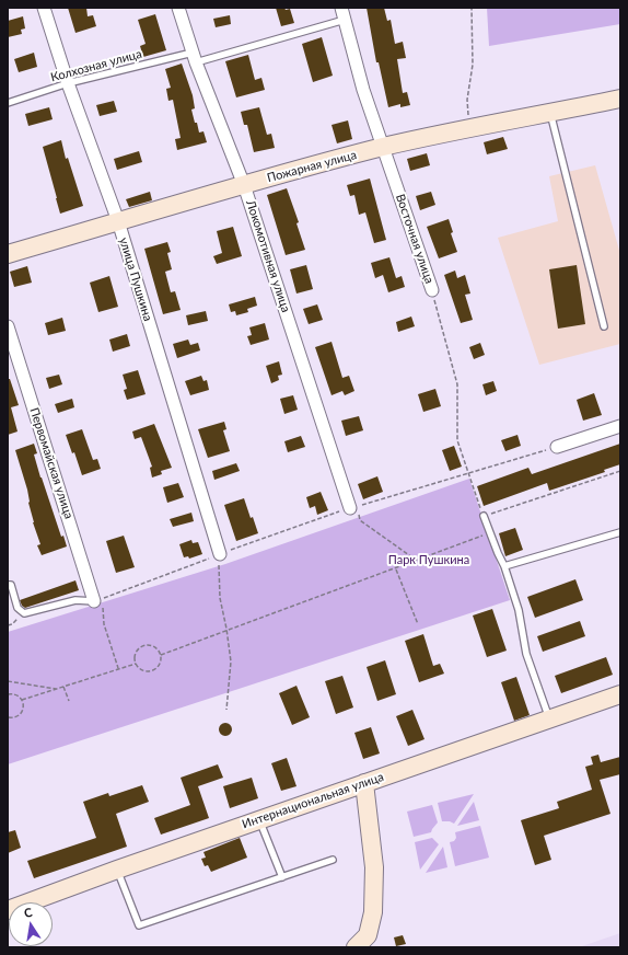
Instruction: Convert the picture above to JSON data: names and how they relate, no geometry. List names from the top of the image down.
{
  "streets": {
    "street": [
      "Пожарная улица",
      "Восточная улица",
      "Локомотивная улица",
      "улица Пушкина",
      "Первомайская улица",
      "Интернациональная улица"
    ],
    "lane": ["Колхозная улица"]
  },
  "crossings": [
    ["Колхозная улица", "Восточная улица"],
    ["Колхозная улица", "Локомотивная улица"],
    ["Колхозная улица", "улица Пушкина"],
    ["Пожарная улица", "Восточная улица"],
    ["Пожарная улица", "Локомотивная улица"],
    ["Пожарная улица", "улица Пушкина"]
  ],
  "parks": ["Парк Пушкина"],
  "north": "top"
}
